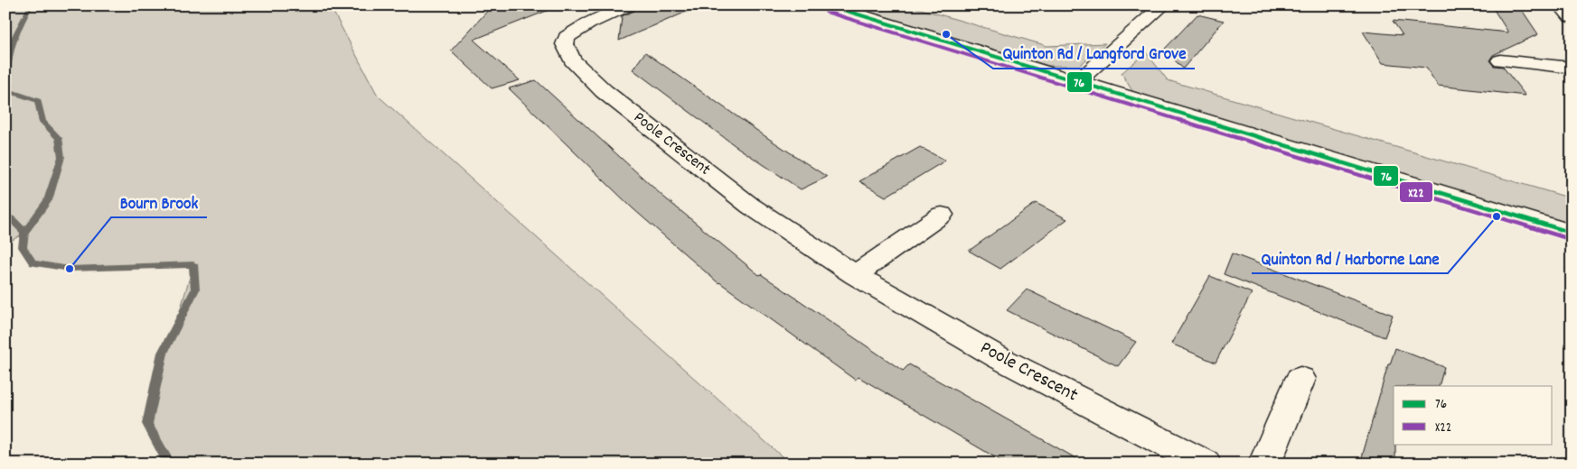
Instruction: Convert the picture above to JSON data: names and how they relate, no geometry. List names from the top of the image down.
{
  "streets": {
    "street": ["Poole Crescent"]
  },
  "places": ["Quinton Rd / Langford Grove", "Quinton Rd / Harborne Lane", "Bourn Brook"],
  "lines": ["transit line 76", "transit line X22"],
  "legend": ["76", "X22"]
}
